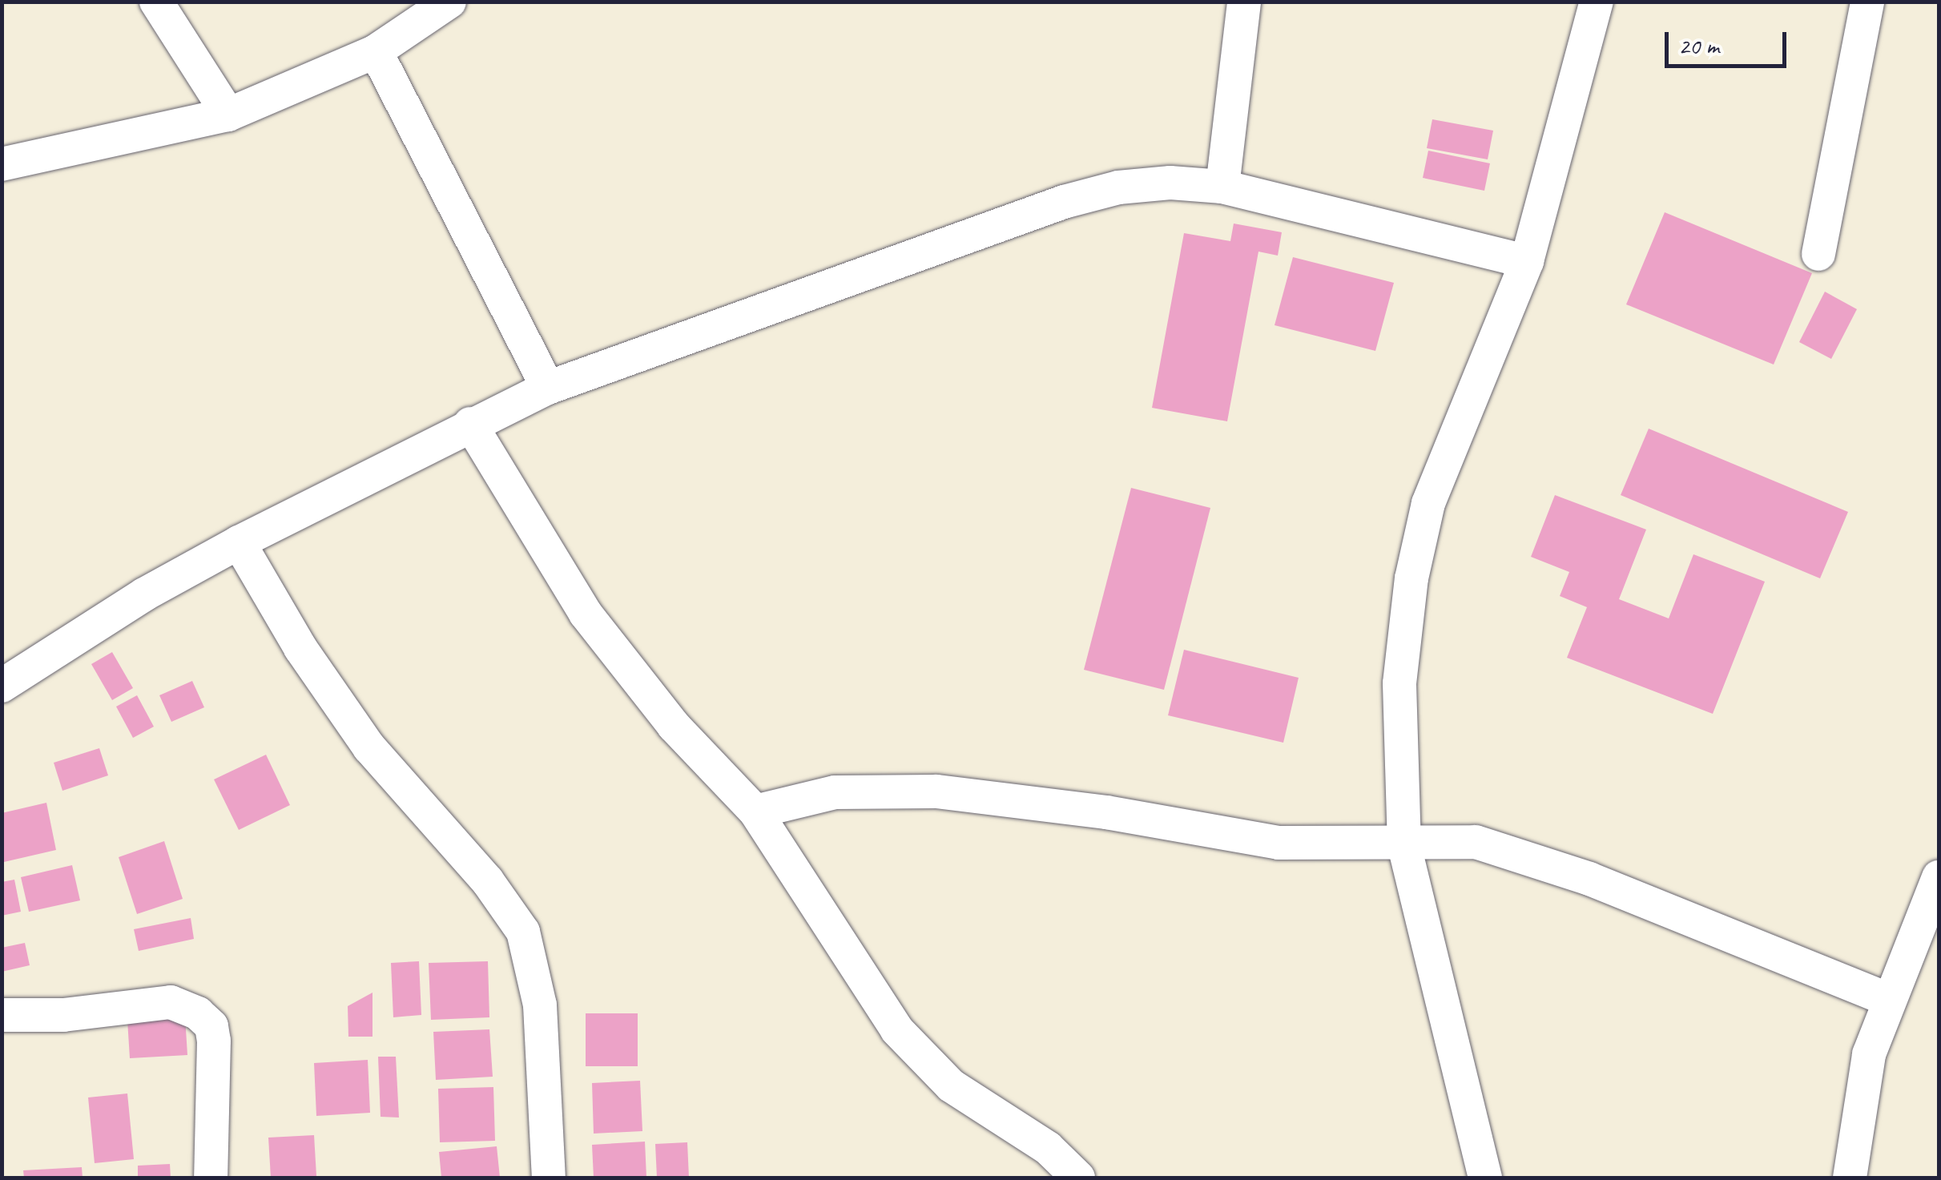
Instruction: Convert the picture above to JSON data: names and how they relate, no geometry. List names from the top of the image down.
{
  "scale_bar": "20 m"
}
